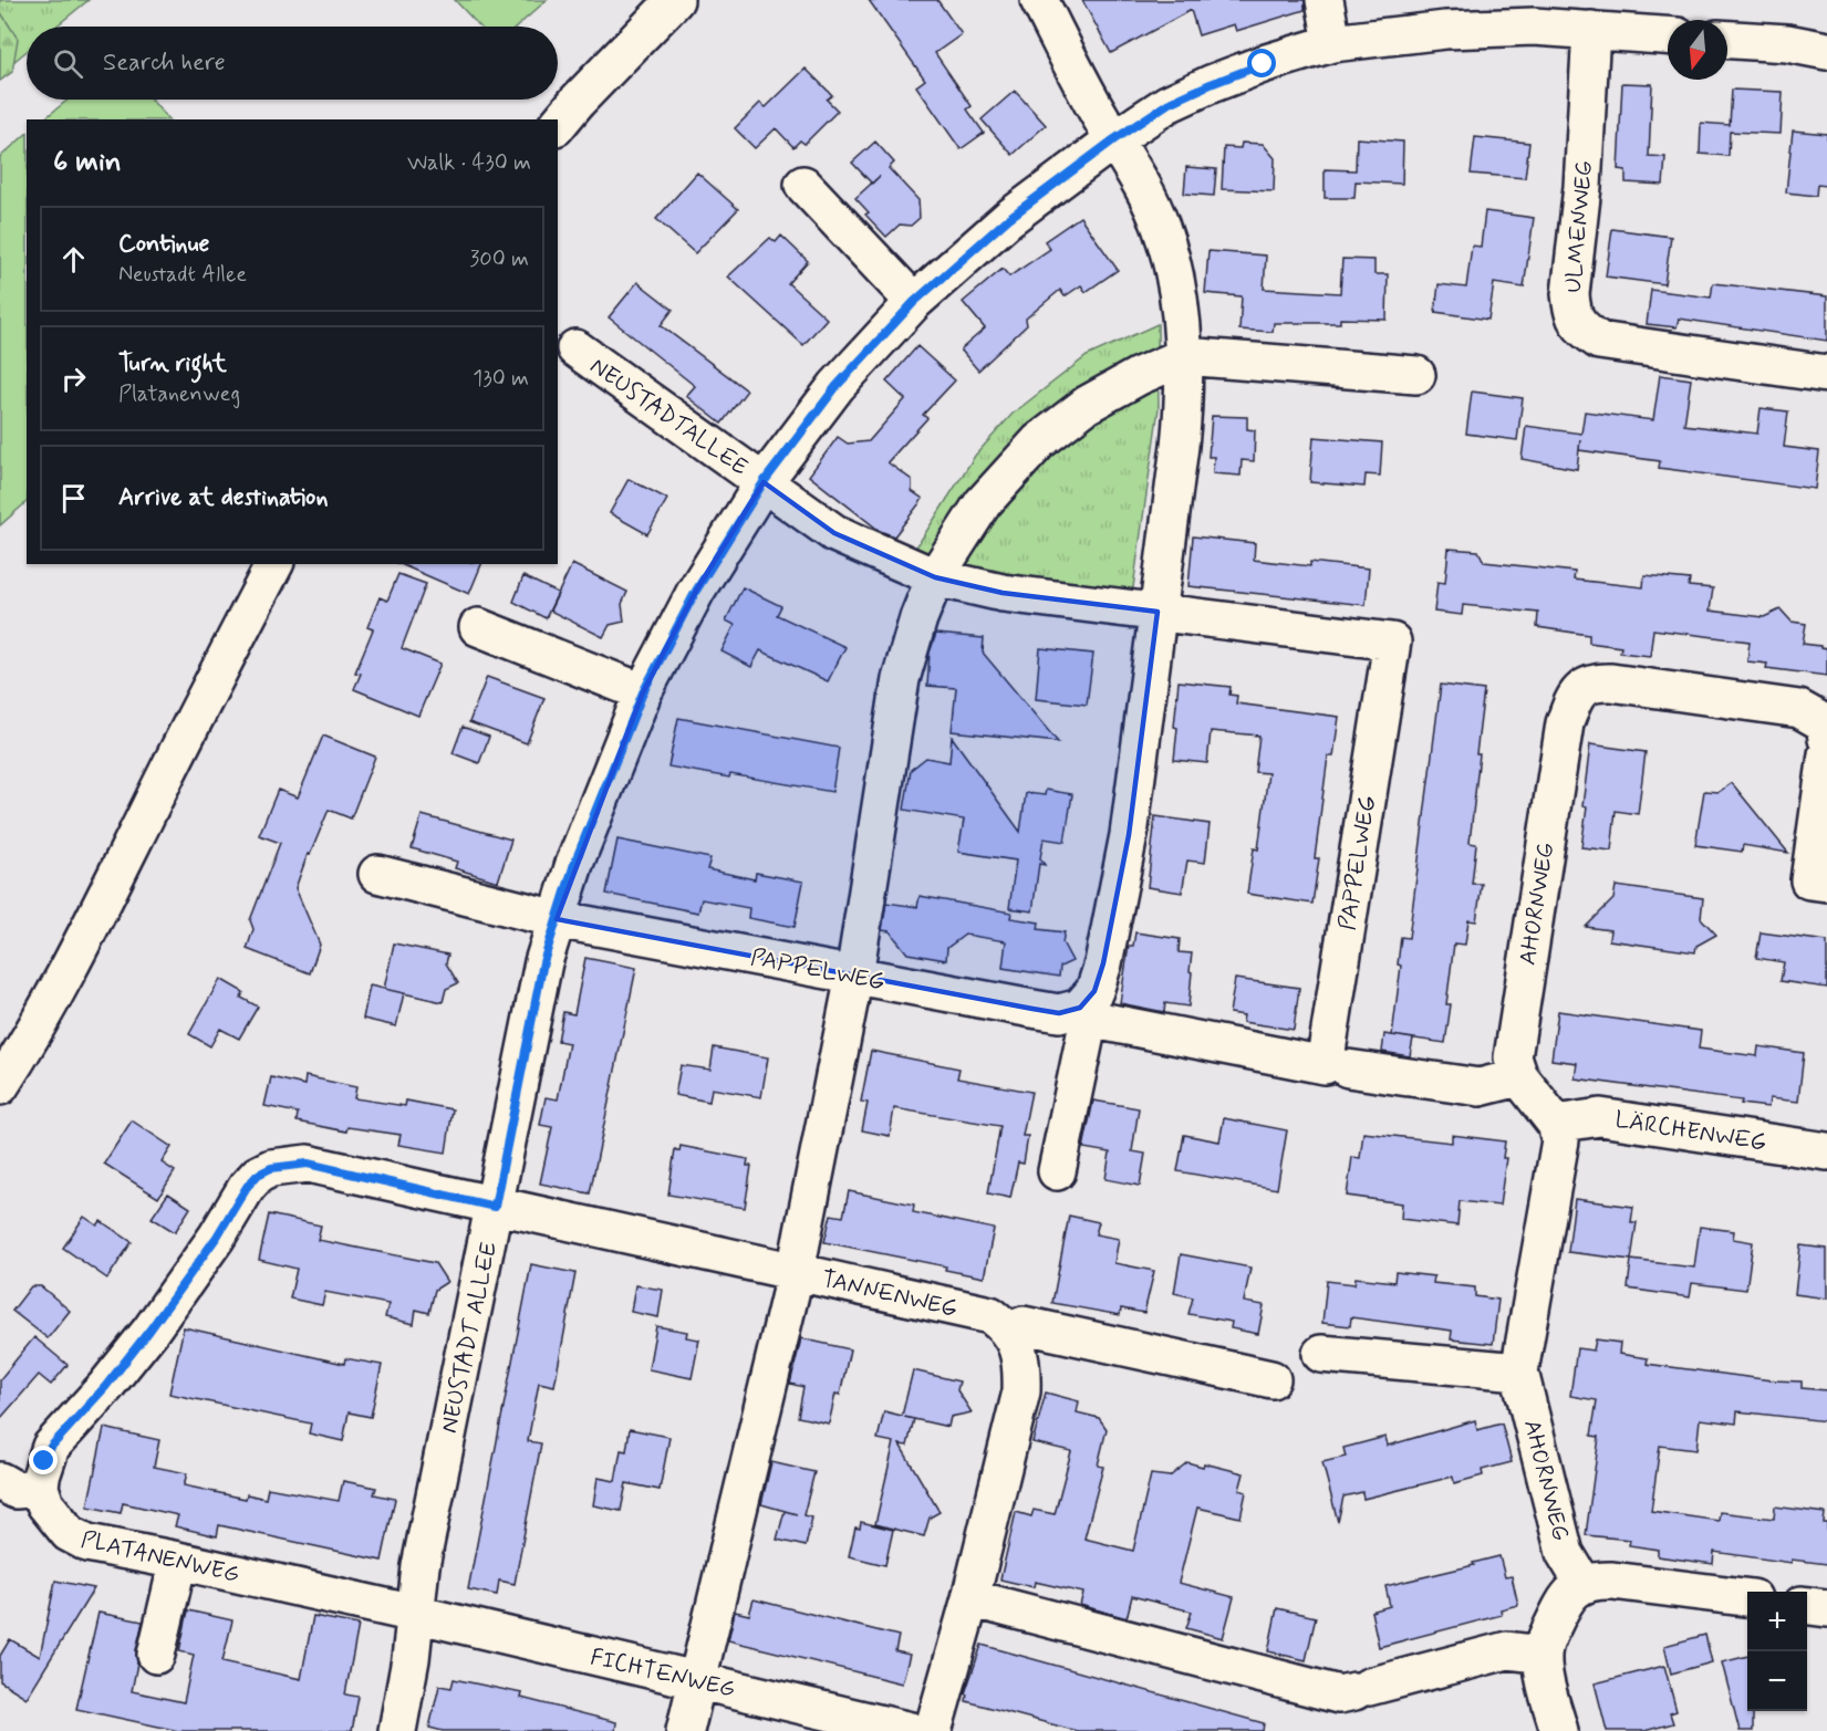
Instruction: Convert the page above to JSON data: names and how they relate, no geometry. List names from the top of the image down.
{
  "streets": {
    "street": [
      "ULMENWEG",
      "NEUSTADTALLEE",
      "PAPPELWEG",
      "AHORNWEG",
      "LÄRCHENWEG",
      "TANNENWEG",
      "NEUSTADT ALLEE",
      "PLATANENWEG",
      "FICHTENWEG"
    ]
  },
  "crossings": [
    ["ULMENWEG", "NEUSTADT ALLEE"],
    ["NEUSTADTALLEE", "PAPPELWEG"],
    ["NEUSTADTALLEE", "NEUSTADT ALLEE"],
    ["PAPPELWEG", "NEUSTADT ALLEE"],
    ["AHORNWEG", "LÄRCHENWEG"],
    ["TANNENWEG", "NEUSTADT ALLEE"],
    ["NEUSTADT ALLEE", "PLATANENWEG"],
    ["NEUSTADT ALLEE", "FICHTENWEG"],
    ["PLATANENWEG", "FICHTENWEG"]
  ],
  "north": "bottom",
  "page": {
    "search": "Search here",
    "heading": ["6 min", "Walk · 430 m"],
    "list": [
      ["Continue", "Neustadt Allee", "300 m"],
      ["Turn right", "Platanenweg", "130 m"],
      "Arrive at destination"
    ],
    "map_buttons": ["+", "−"]
  }
}
